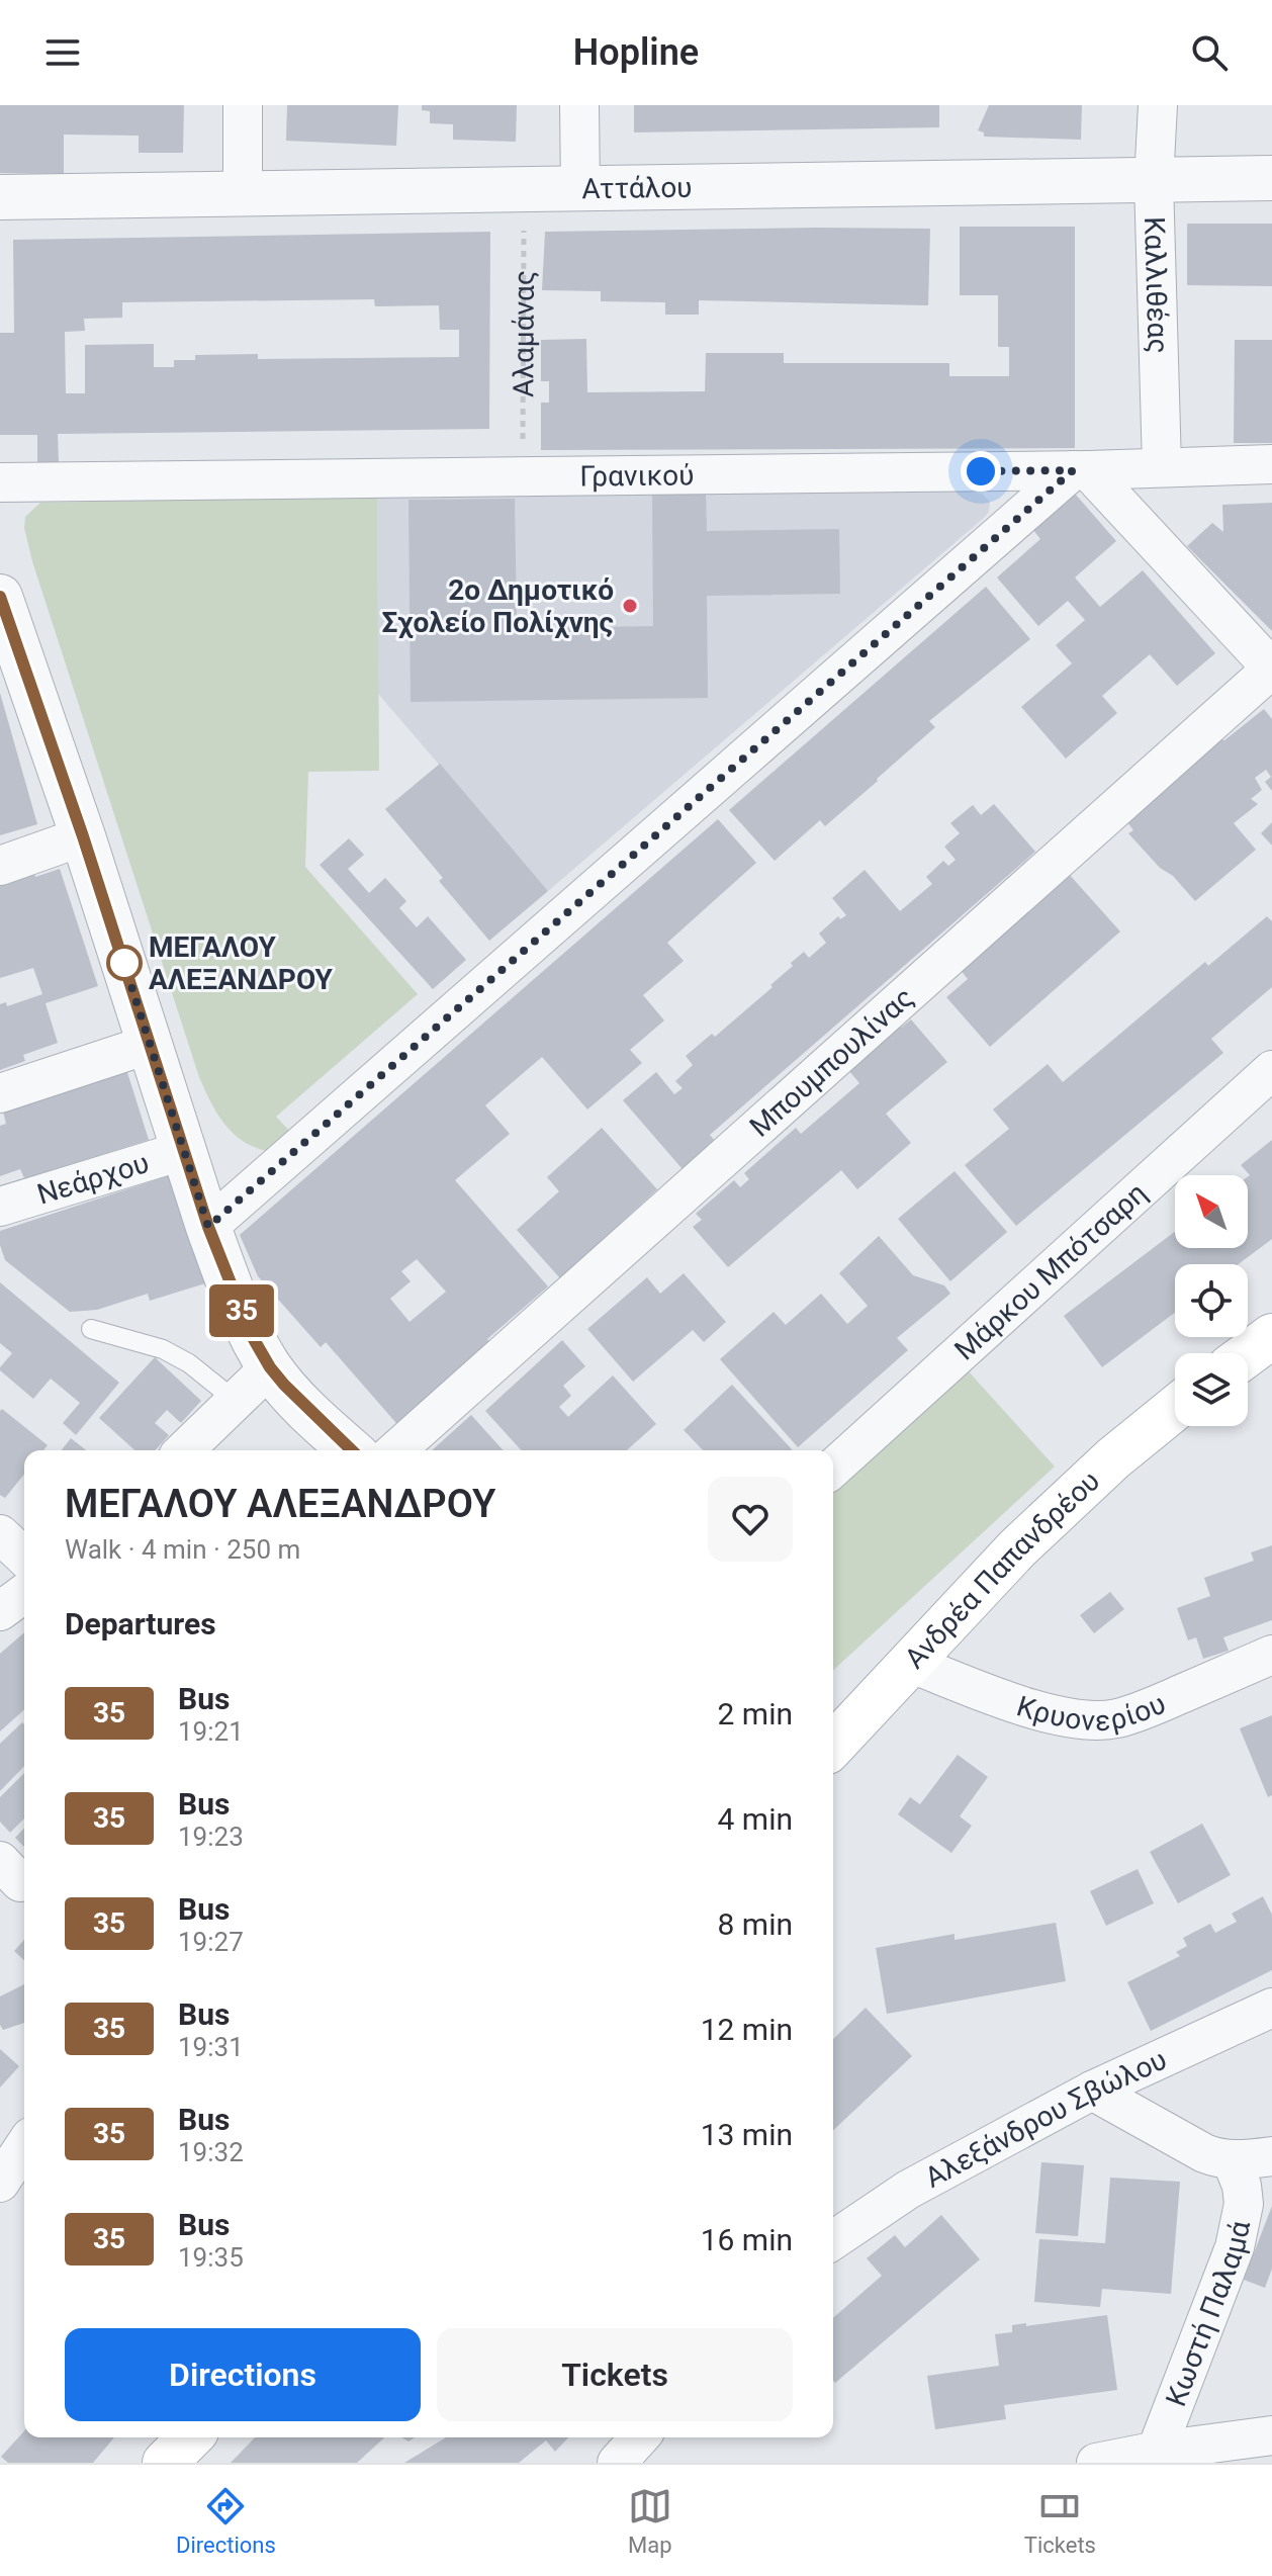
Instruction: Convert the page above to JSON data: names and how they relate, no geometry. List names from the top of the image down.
{
  "streets": {
    "main road": ["Ανδρέα Παπανδρέου"],
    "street": [
      "Αττάλου",
      "Καλλιθέας",
      "Γρανικού",
      "Μπουμπουλίνας",
      "Νεάρχου",
      "Μάρκου Μπότσαρη",
      "Κρυονερίου",
      "Αλεξάνδρου Σβώλου",
      "Κωστή Παλαμά"
    ],
    "path": ["Αλαμάνας"]
  },
  "crossings": [
    ["Αττάλου", "Καλλιθέας"],
    ["Αττάλου", "Αλαμάνας"],
    ["Καλλιθέας", "Γρανικού"],
    ["Αλαμάνας", "Γρανικού"],
    ["Ανδρέα Παπανδρέου", "Κρυονερίου"]
  ],
  "places": ["2ο Δημοτικό Σχολείο Πολίχνης", "ΜΕΓΑΛΟΥ ΑΛΕΞΑΝΔΡΟΥ"],
  "lines": ["bus line 35"],
  "north": "top left",
  "page": {
    "header": "Hopline",
    "on_map": "35",
    "heading": [
      ["ΜΕΓΑΛΟΥ ΑΛΕΞΑΝΔΡΟΥ", "Walk · 4 min · 250 m"],
      "Departures"
    ],
    "list": [
      {
        "mark": "35",
        "name": "Bus",
        "note": "19:21",
        "value": "2 min"
      },
      {
        "mark": "35",
        "name": "Bus",
        "note": "19:23",
        "value": "4 min"
      },
      {
        "mark": "35",
        "name": "Bus",
        "note": "19:27",
        "value": "8 min"
      },
      {
        "mark": "35",
        "name": "Bus",
        "note": "19:31",
        "value": "12 min"
      },
      {
        "mark": "35",
        "name": "Bus",
        "note": "19:32",
        "value": "13 min"
      },
      {
        "mark": "35",
        "name": "Bus",
        "note": "19:35",
        "value": "16 min"
      }
    ],
    "buttons": ["Directions", "Tickets"],
    "tabs": ["Directions", "Map", "Tickets"]
  }
}
